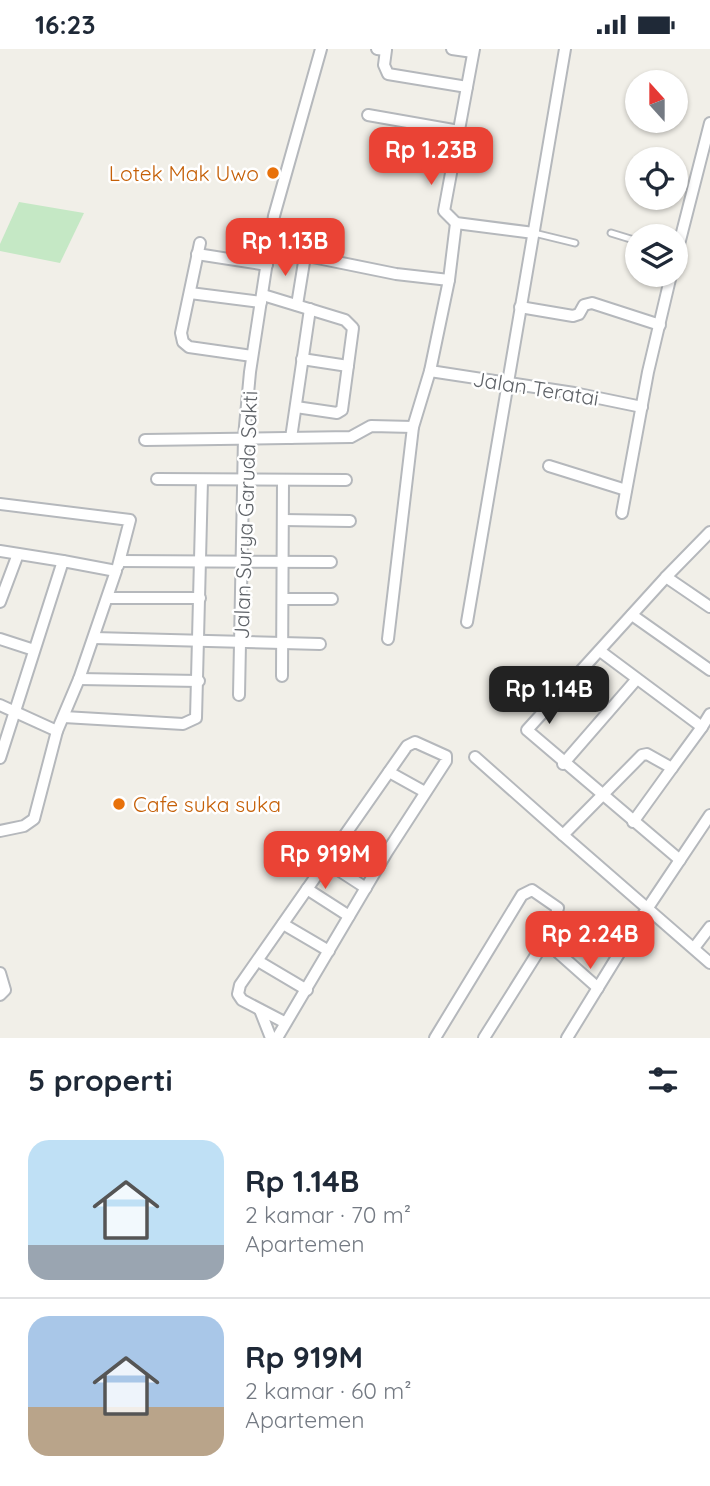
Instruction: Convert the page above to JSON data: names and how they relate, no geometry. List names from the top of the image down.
{
  "streets": {
    "street": ["Jalan Teratai", "Jalan Surya Garuda Sakti"]
  },
  "places": ["Lotek Mak Uwo", "Cafe suka suka"],
  "north": "top",
  "page": {
    "status": "16:23",
    "price": [
      "Rp 1.23B",
      "Rp 1.13B",
      "Rp 1.14B",
      "Rp 919M",
      "Rp 2.24B"
    ],
    "heading": "5 properti",
    "list": [
      {
        "name": "Rp 1.14B",
        "note": "2 kamar · 70 m² · Apartemen"
      },
      {
        "name": "Rp 919M",
        "note": "2 kamar · 60 m² · Apartemen"
      }
    ]
  }
}
